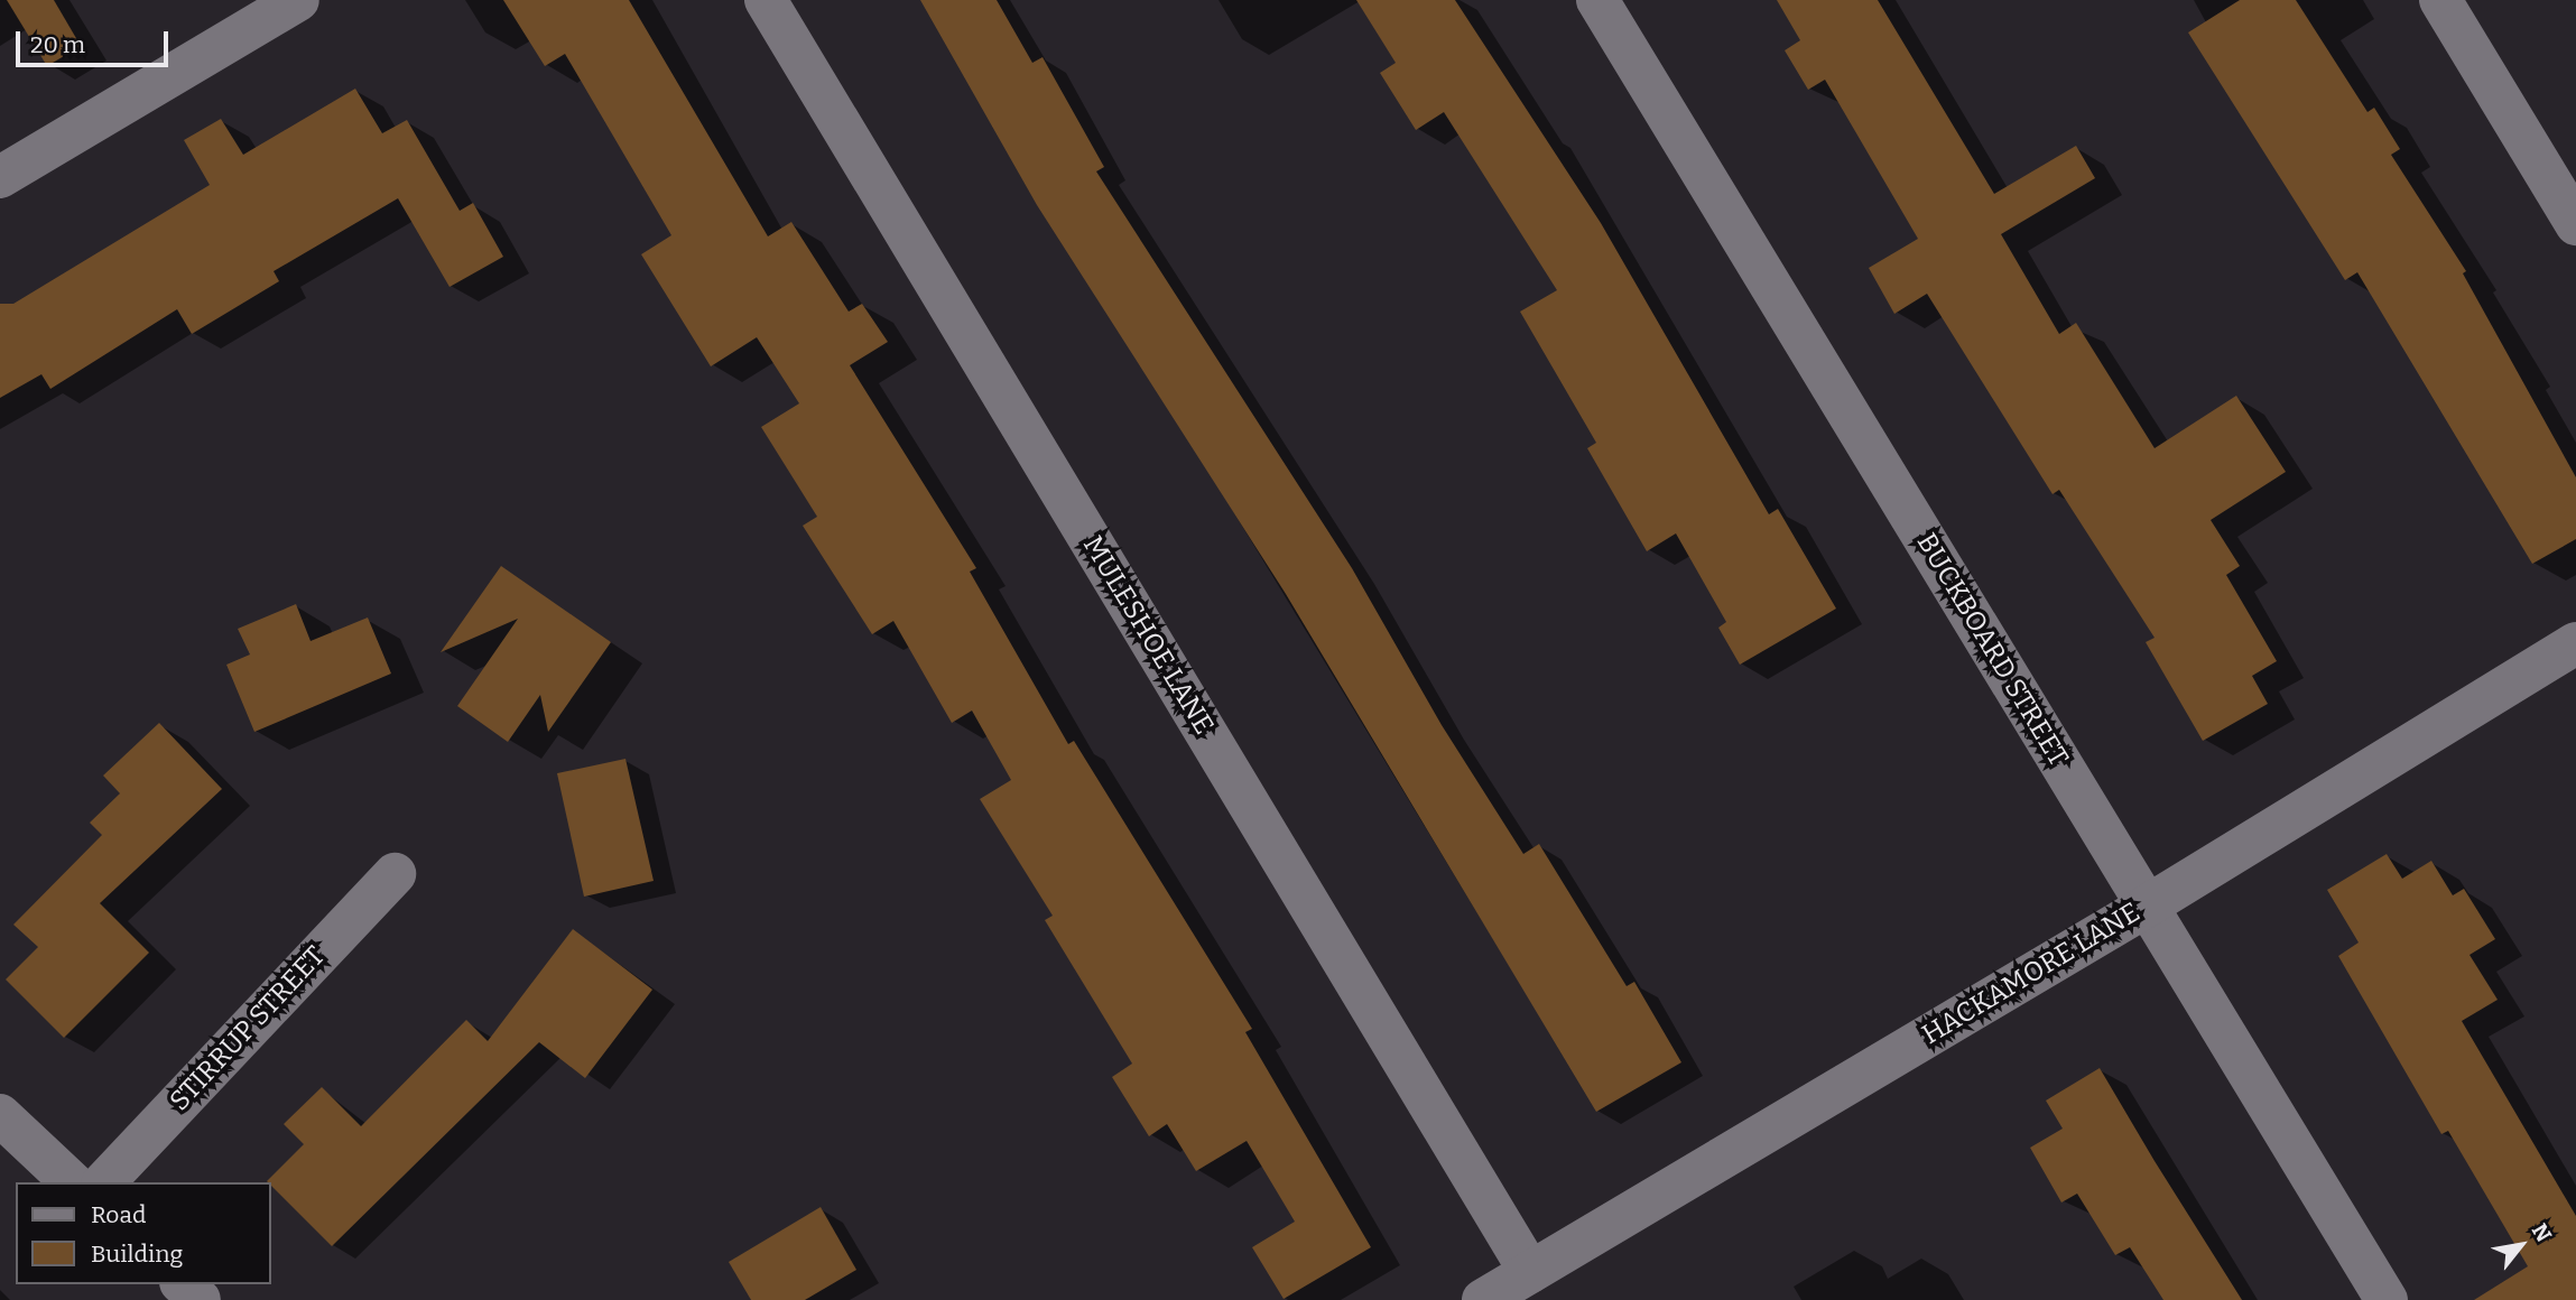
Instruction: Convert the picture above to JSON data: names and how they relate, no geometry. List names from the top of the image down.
{
  "streets": {
    "street": [
      "MULESHOE LANE",
      "BUCKBOARD STREET",
      "HACKAMORE LANE",
      "STIRRUP STREET"
    ]
  },
  "crossings": [
    ["MULESHOE LANE", "HACKAMORE LANE"],
    ["BUCKBOARD STREET", "HACKAMORE LANE"]
  ],
  "legend": ["Road", "Building"],
  "scale_bar": "20 m",
  "north": "top right"
}
